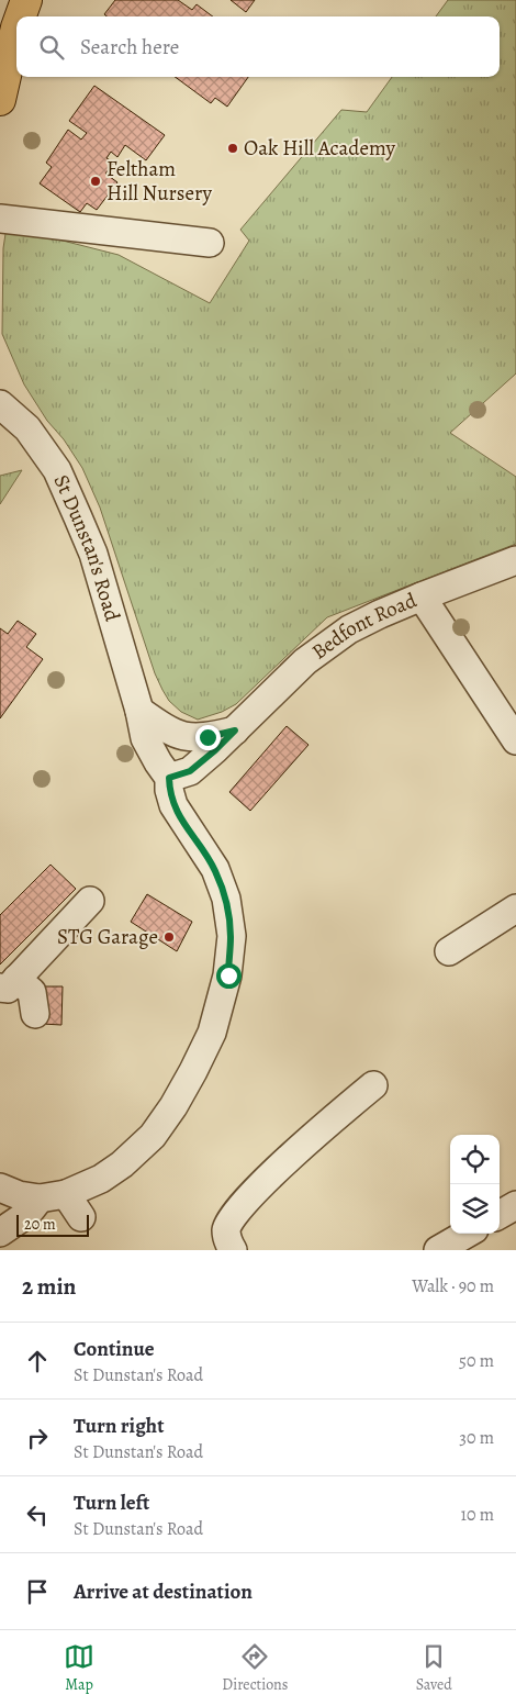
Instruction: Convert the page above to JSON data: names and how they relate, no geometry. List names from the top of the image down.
{
  "streets": {
    "street": ["St Dunstan's Road", "Bedfont Road"]
  },
  "places": ["Oak Hill Academy", "Feltham Hill Nursery", "STG Garage"],
  "scale_bar": "20 m",
  "page": {
    "search": "Search here",
    "scale": "20 m",
    "heading": ["2 min", "Walk · 90 m"],
    "list": [
      ["Continue", "St Dunstan's Road", "50 m"],
      ["Turn right", "St Dunstan's Road", "30 m"],
      ["Turn left", "St Dunstan's Road", "10 m"],
      "Arrive at destination"
    ],
    "nav": ["Map", "Directions", "Saved"]
  }
}
